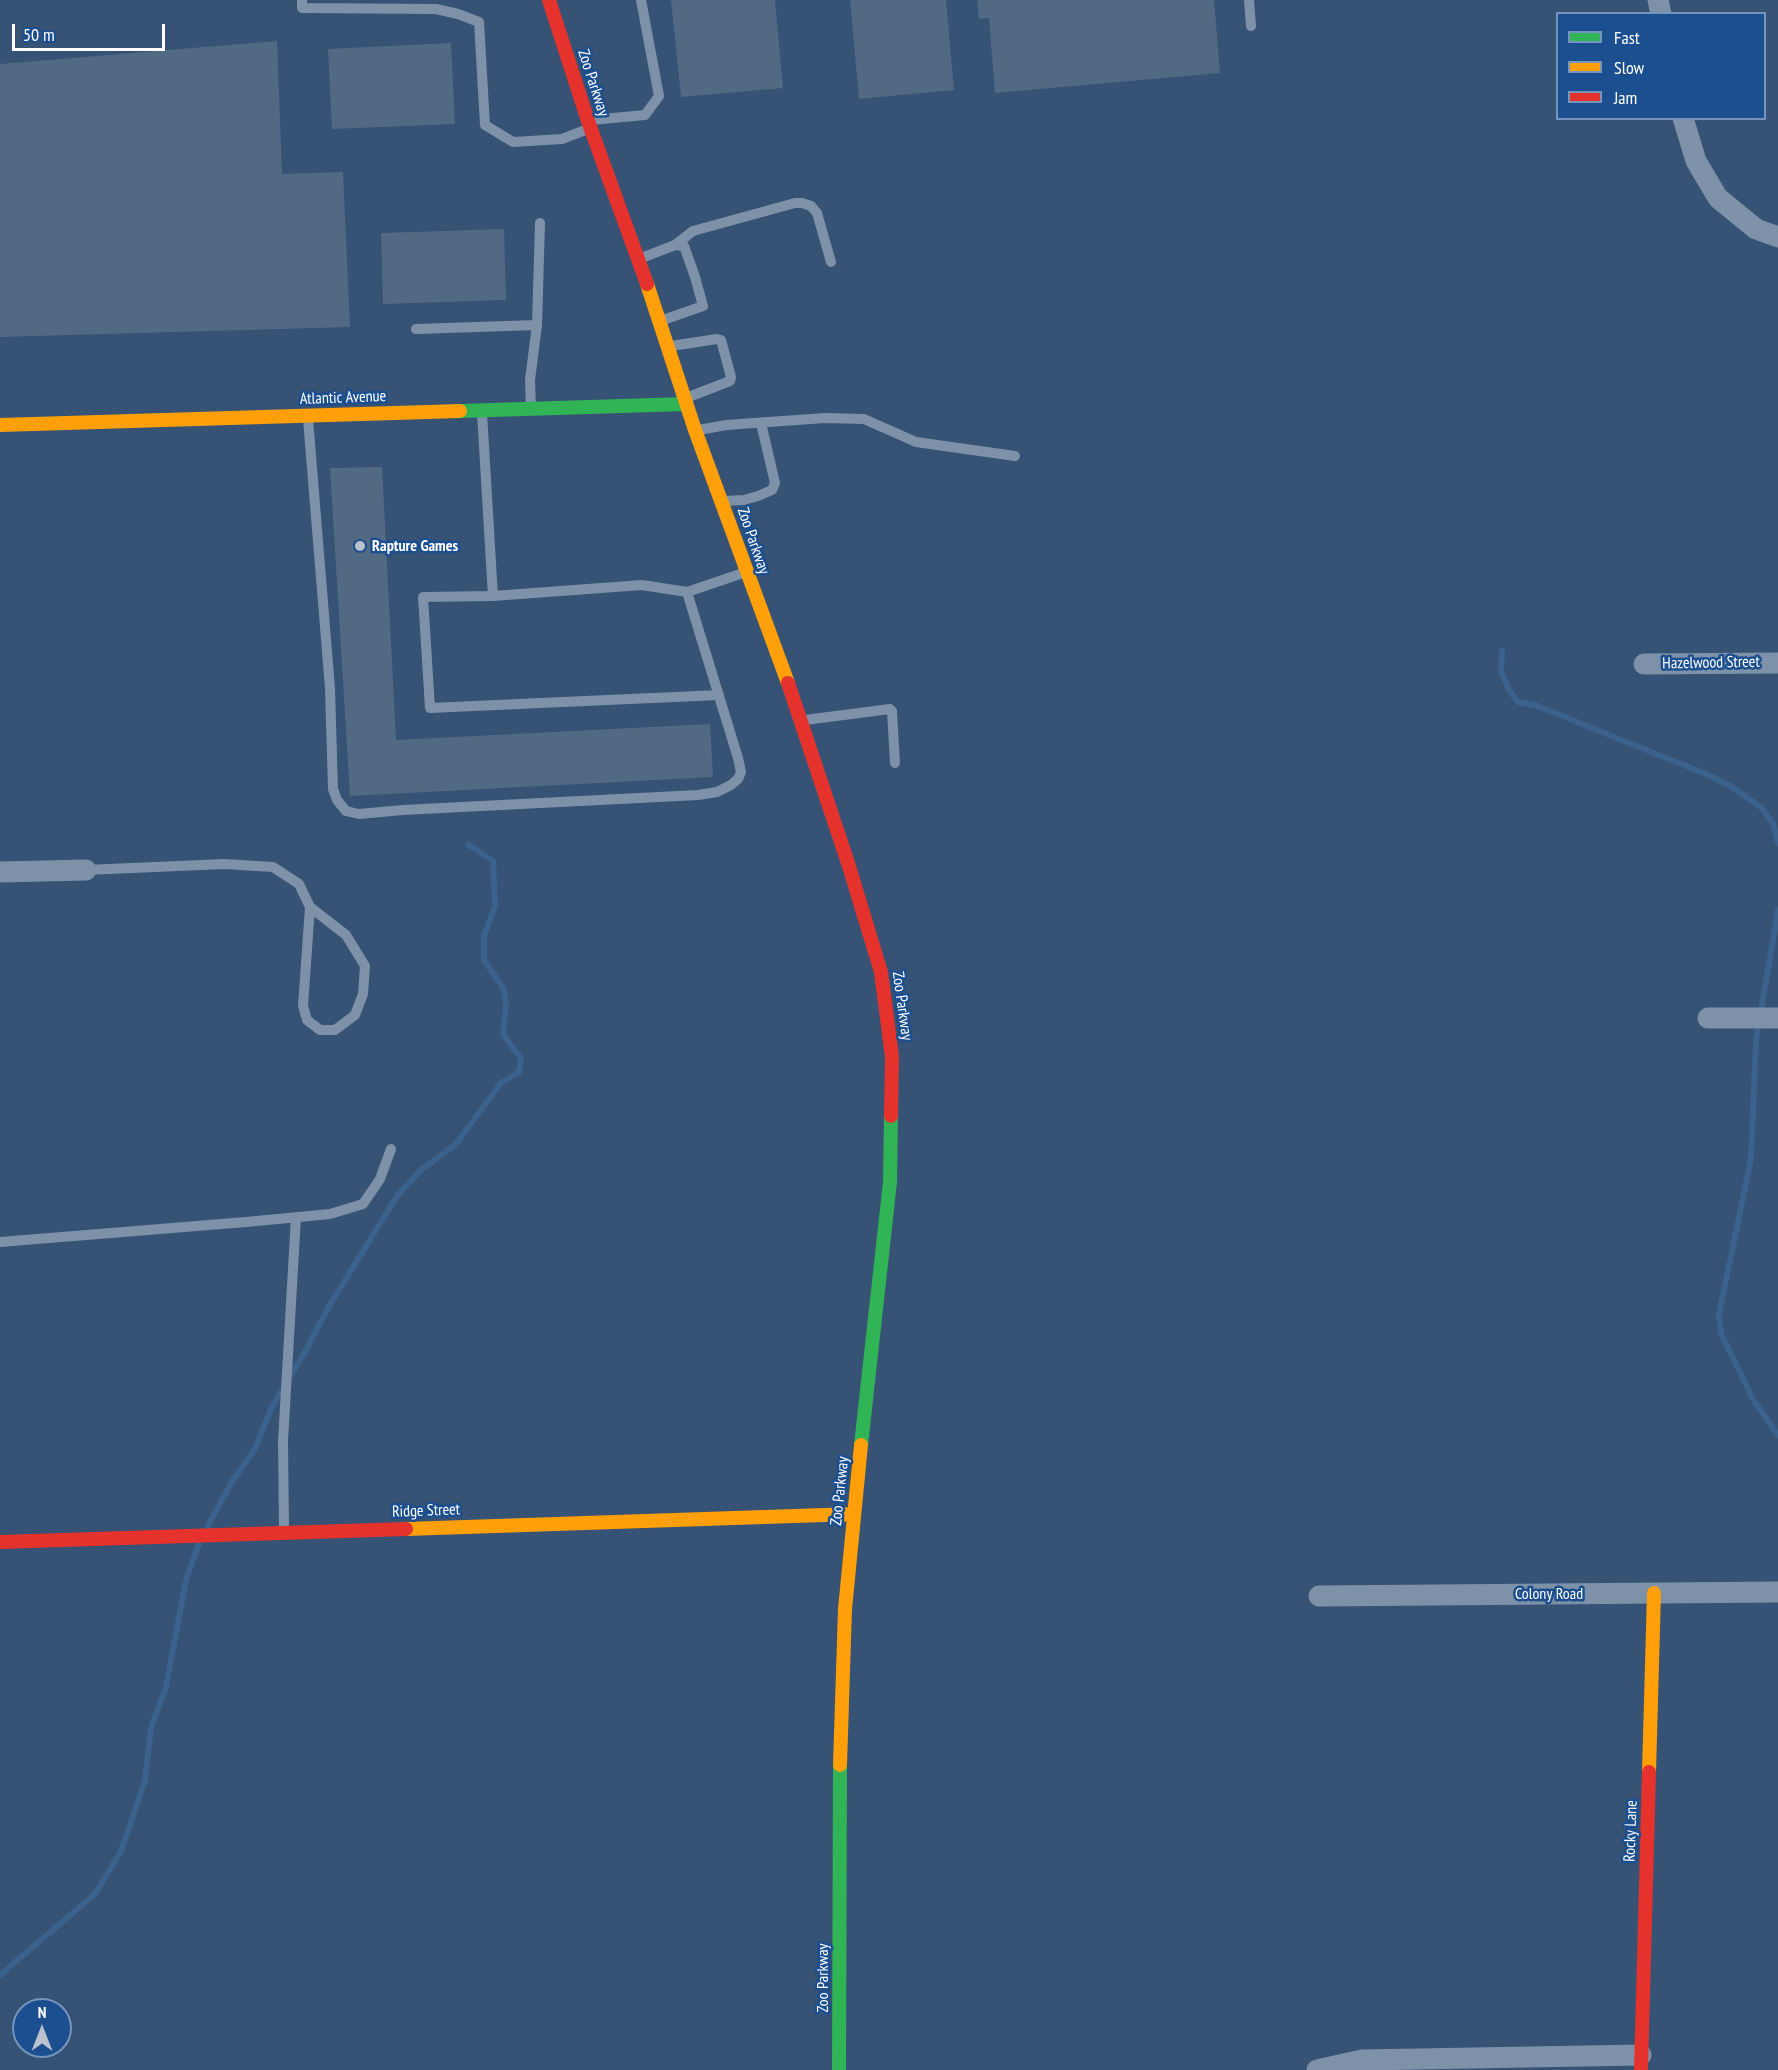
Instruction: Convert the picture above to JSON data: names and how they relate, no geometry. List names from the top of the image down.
{
  "streets": {
    "main road": [
      "Zoo Parkway",
      "Atlantic Avenue",
      "Ridge Street",
      "Rocky Lane"
    ],
    "street": ["Hazelwood Street", "Colony Road"]
  },
  "crossings": [
    ["Zoo Parkway", "Atlantic Avenue"],
    ["Zoo Parkway", "Ridge Street"],
    ["Colony Road", "Rocky Lane"]
  ],
  "places": ["Rapture Games"],
  "legend": ["Fast", "Slow", "Jam"],
  "scale_bar": "50 m",
  "north": "top"
}
